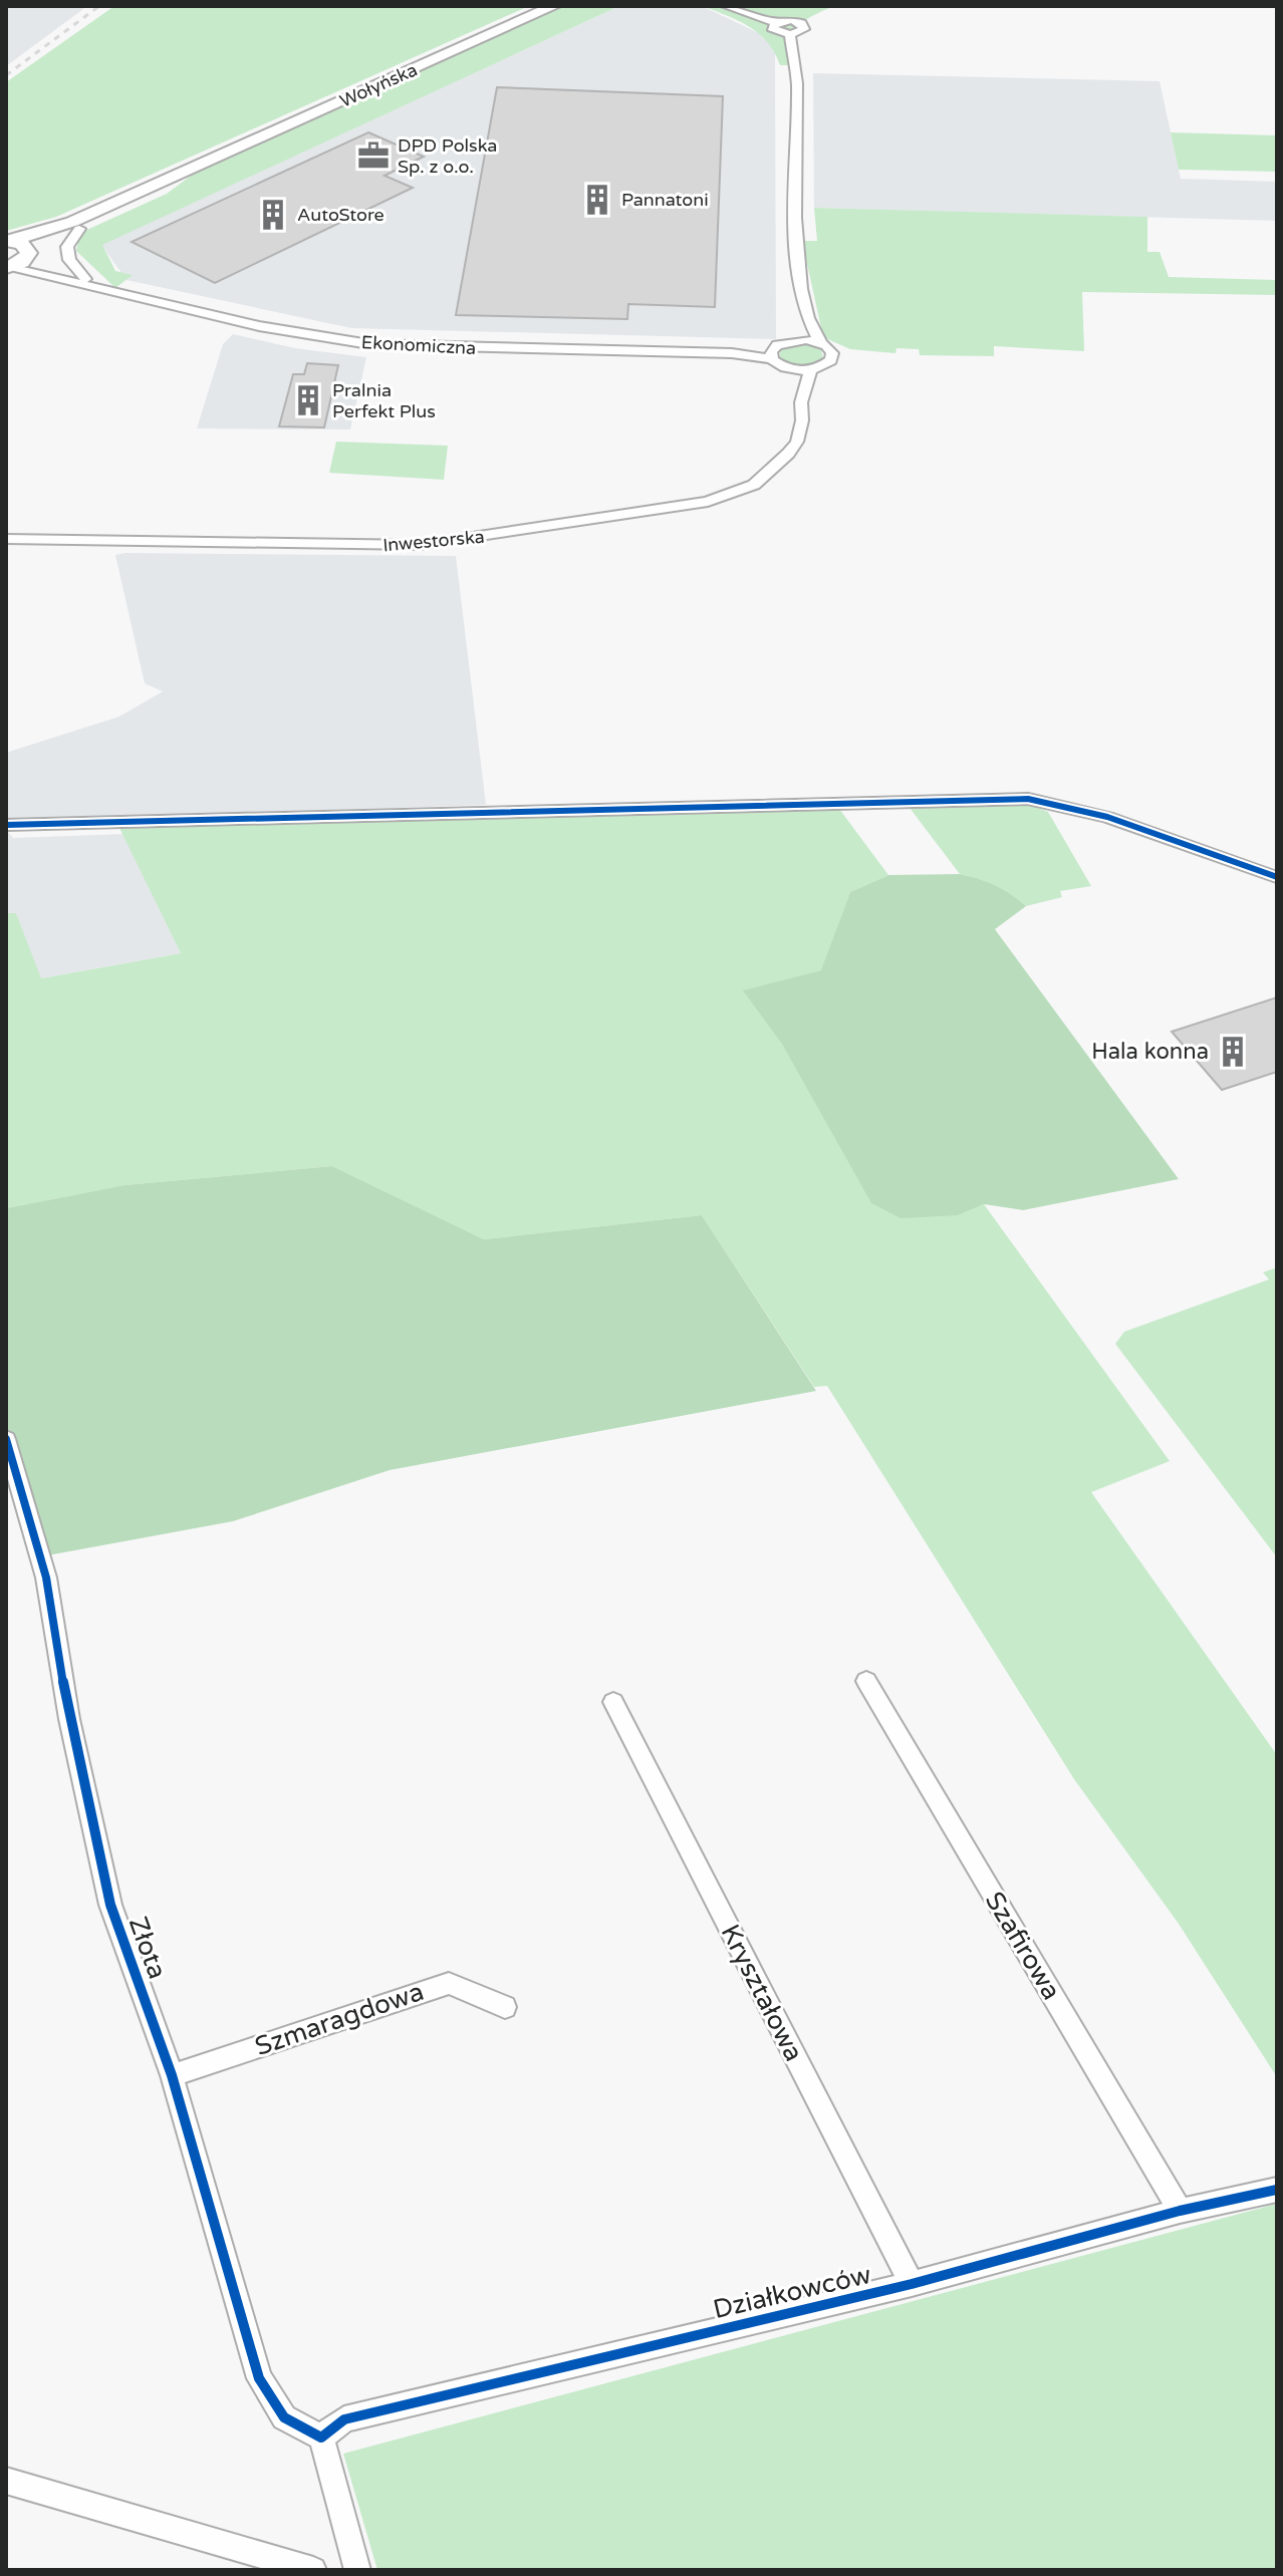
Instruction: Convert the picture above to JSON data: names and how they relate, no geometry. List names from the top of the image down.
{
  "streets": {
    "main road": ["Wołyńska"],
    "street": [
      "Ekonomiczna",
      "Inwestorska",
      "Szafirowa",
      "Złota",
      "Kryształowa",
      "Szmaragdowa",
      "Działkowców"
    ]
  },
  "crossings": [
    ["Wołyńska", "Ekonomiczna"],
    ["Szafirowa", "Działkowców"],
    ["Złota", "Szmaragdowa"],
    ["Złota", "Działkowców"],
    ["Kryształowa", "Działkowców"]
  ],
  "places": {
    "office": ["DPD Polska Sp. z o.o."],
    "building": [
      "Pannatoni",
      "AutoStore",
      "Pralnia Perfekt Plus",
      "Hala konna"
    ]
  }
}
